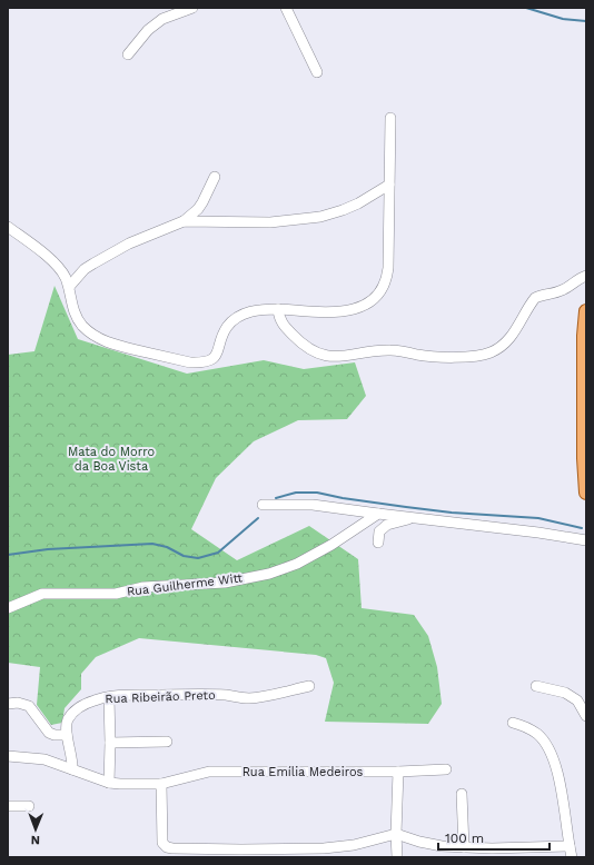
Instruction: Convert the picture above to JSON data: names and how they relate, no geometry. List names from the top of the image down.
{
  "streets": {
    "street": ["Rua Guilherme Witt", "Rua Ribeirão Preto", "Rua Emília Medeiros"]
  },
  "crossings": [
    ["Rua Ribeirão Preto", "Rua Emília Medeiros"]
  ],
  "parks": ["Mata do Morro da Boa Vista"],
  "scale_bar": "100 m",
  "north": "bottom"
}
